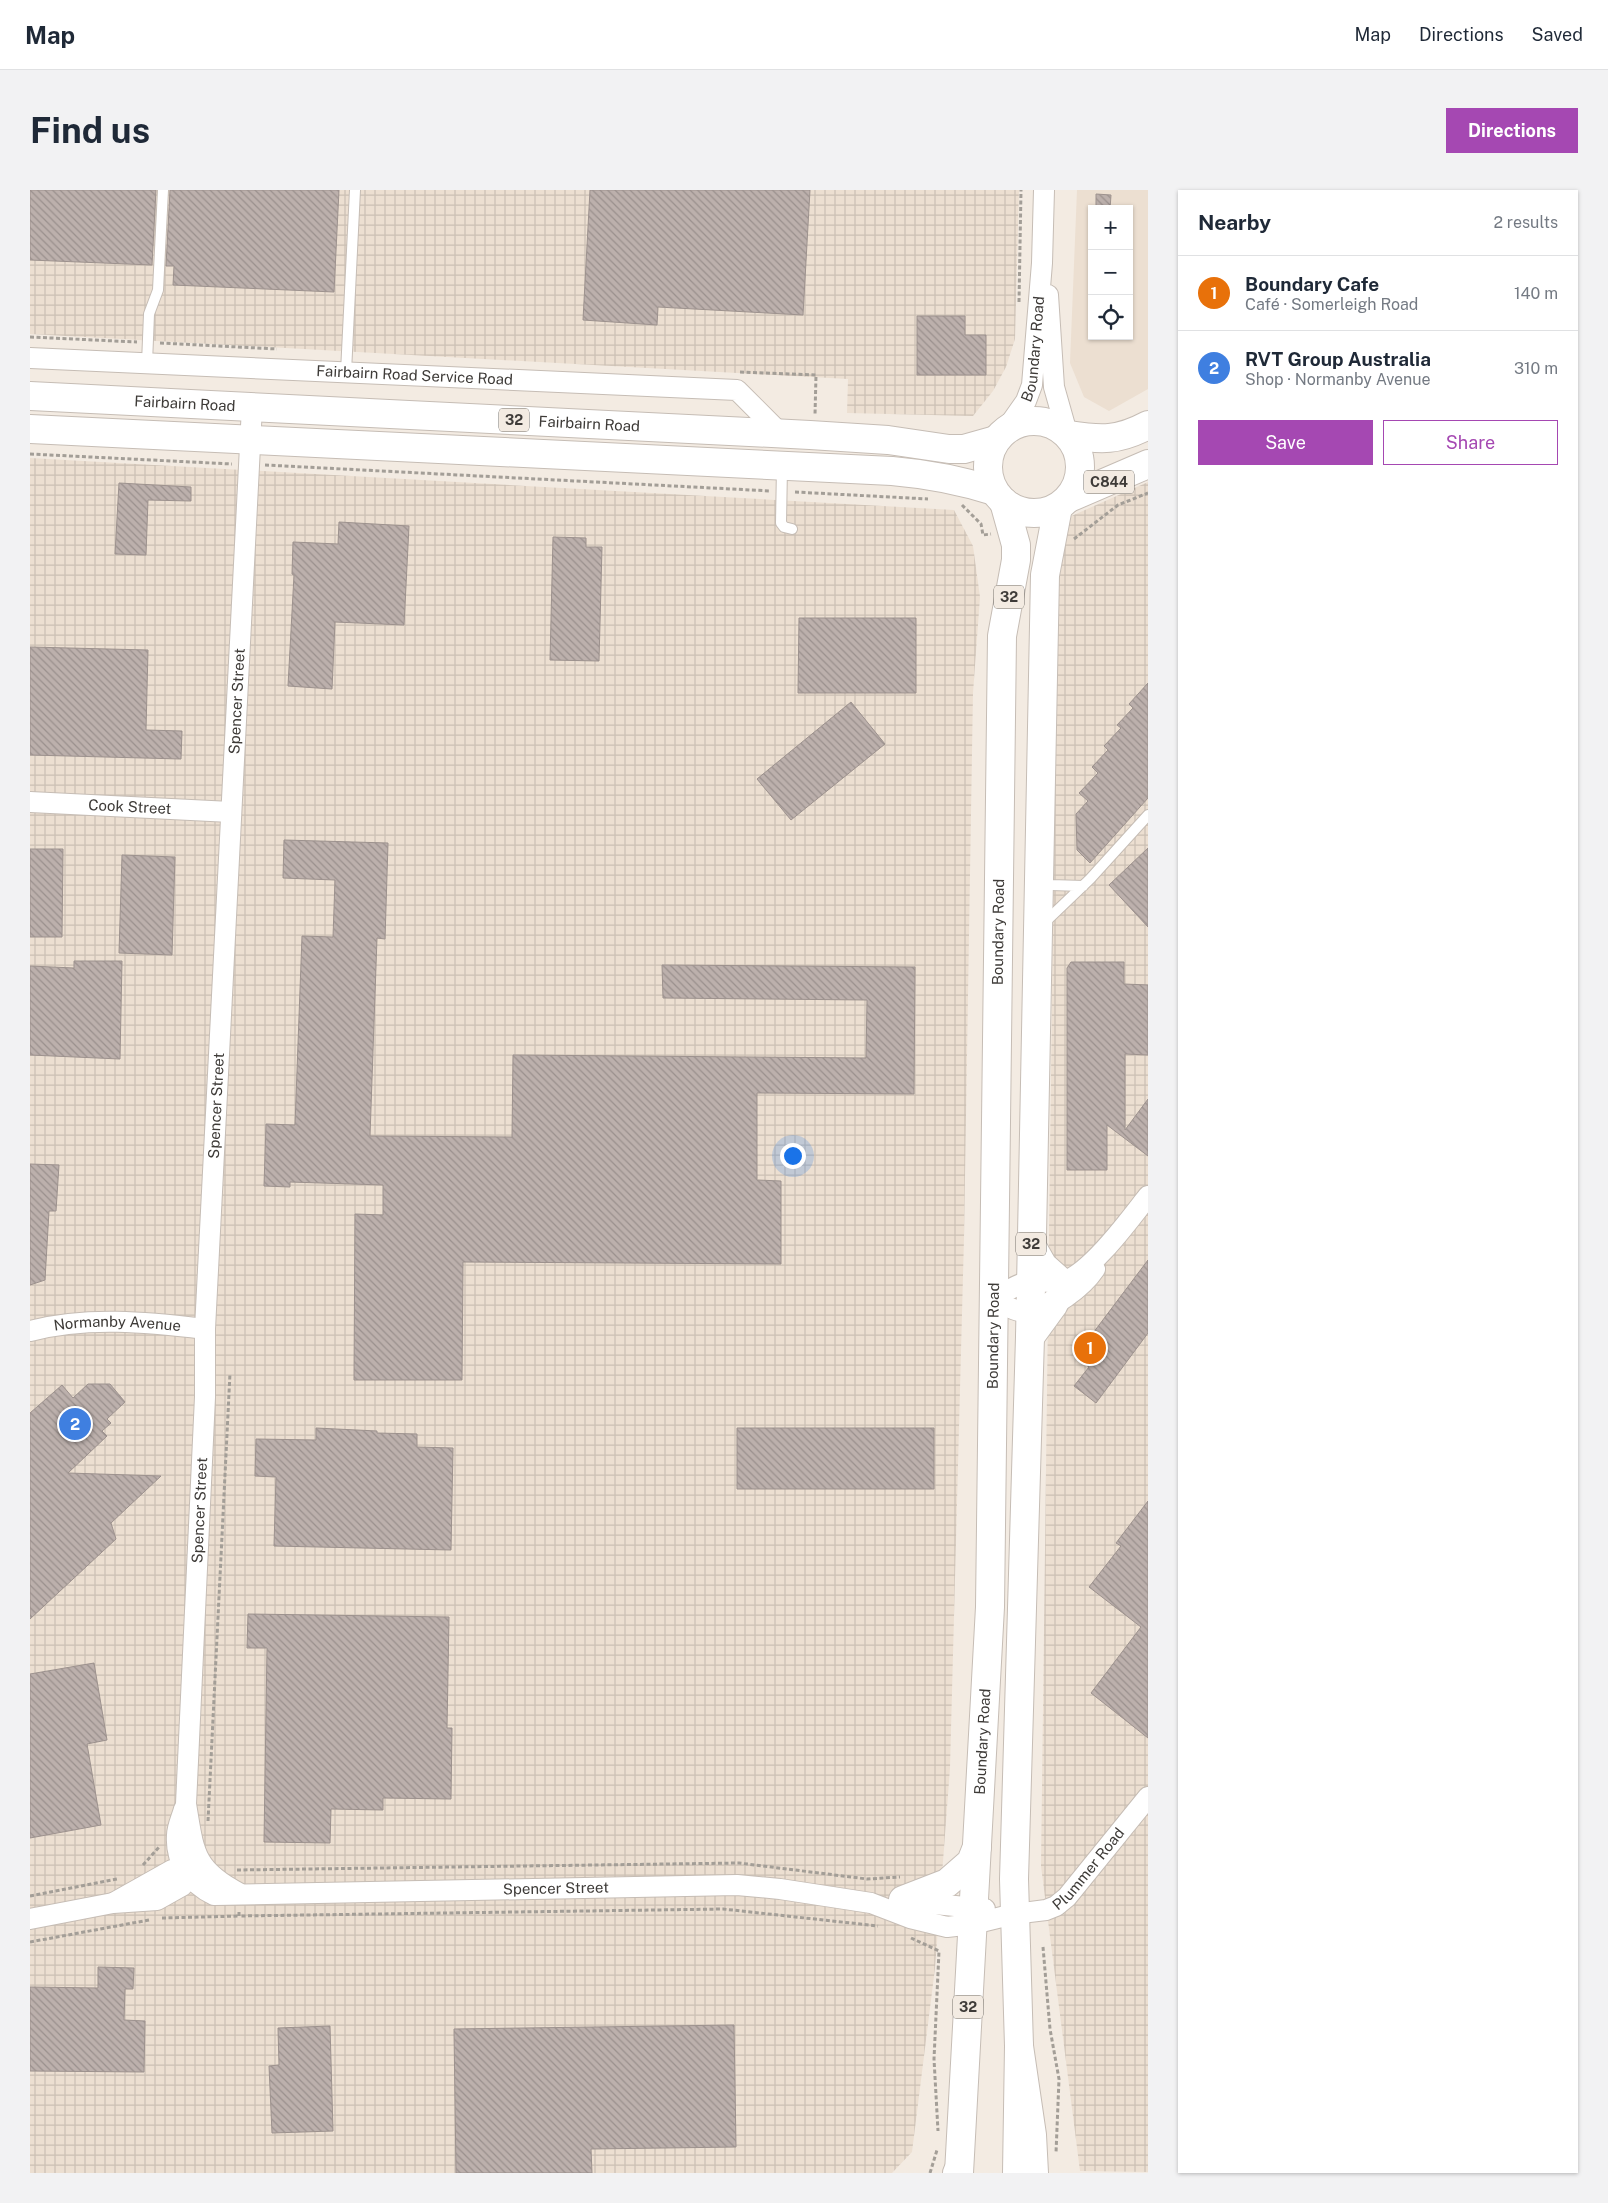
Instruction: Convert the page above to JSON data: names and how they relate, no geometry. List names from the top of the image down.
{
  "streets": {
    "main road": [
      "Boundary Road",
      "Fairbairn Road",
      "32",
      "C844"
    ],
    "street": [
      "Fairbairn Road Service Road",
      "Spencer Street",
      "Cook Street",
      "Normanby Avenue",
      "Plummer Road"
    ]
  },
  "crossings": [
    ["Boundary Road", "Fairbairn Road"],
    ["Boundary Road", "32"],
    ["Boundary Road", "C844"],
    ["Boundary Road", "Spencer Street"],
    ["Boundary Road", "Plummer Road"],
    ["Fairbairn Road Service Road", "Fairbairn Road"],
    ["Fairbairn Road", "32"],
    ["Fairbairn Road", "C844"],
    ["Fairbairn Road", "Spencer Street"],
    ["32", "C844"],
    ["32", "Spencer Street"],
    ["32", "Plummer Road"],
    ["Spencer Street", "Cook Street"],
    ["Spencer Street", "Normanby Avenue"],
    ["Spencer Street", "Plummer Road"]
  ],
  "page": {
    "header": "Map",
    "nav": ["Map", "Directions", "Saved"],
    "buttons": [
      "Directions",
      ["Save", "Share"]
    ],
    "title": "Find us",
    "heading": ["Nearby", "2 results"],
    "map_buttons": ["+", "−"],
    "list": [
      {
        "mark": "1",
        "name": "Boundary Cafe",
        "note": "Café · Somerleigh Road",
        "value": "140 m"
      },
      {
        "mark": "2",
        "name": "RVT Group Australia",
        "note": "Shop · Normanby Avenue",
        "value": "310 m"
      }
    ],
    "pins": ["1", "2"]
  }
}
